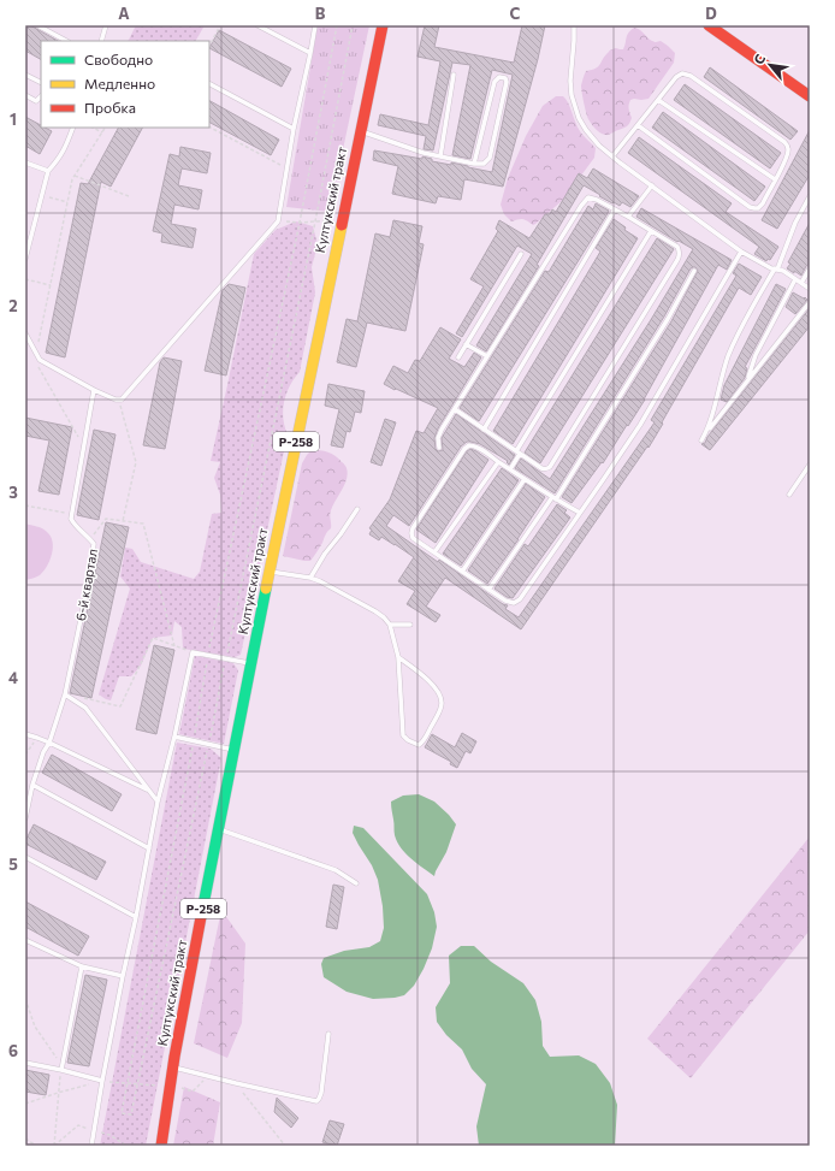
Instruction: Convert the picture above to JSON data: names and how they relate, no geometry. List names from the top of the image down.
{
  "streets": {
    "main road": ["Култукский тракт", "Р-258"],
    "lane": ["6-й квартал"]
  },
  "legend": ["Свободно", "Медленно", "Пробка"],
  "north": "top left",
  "grid": {
    "columns": [
      "A",
      "B",
      "C",
      "D"
    ],
    "rows": [
      "1",
      "2",
      "3",
      "4",
      "5",
      "6"
    ]
  }
}
